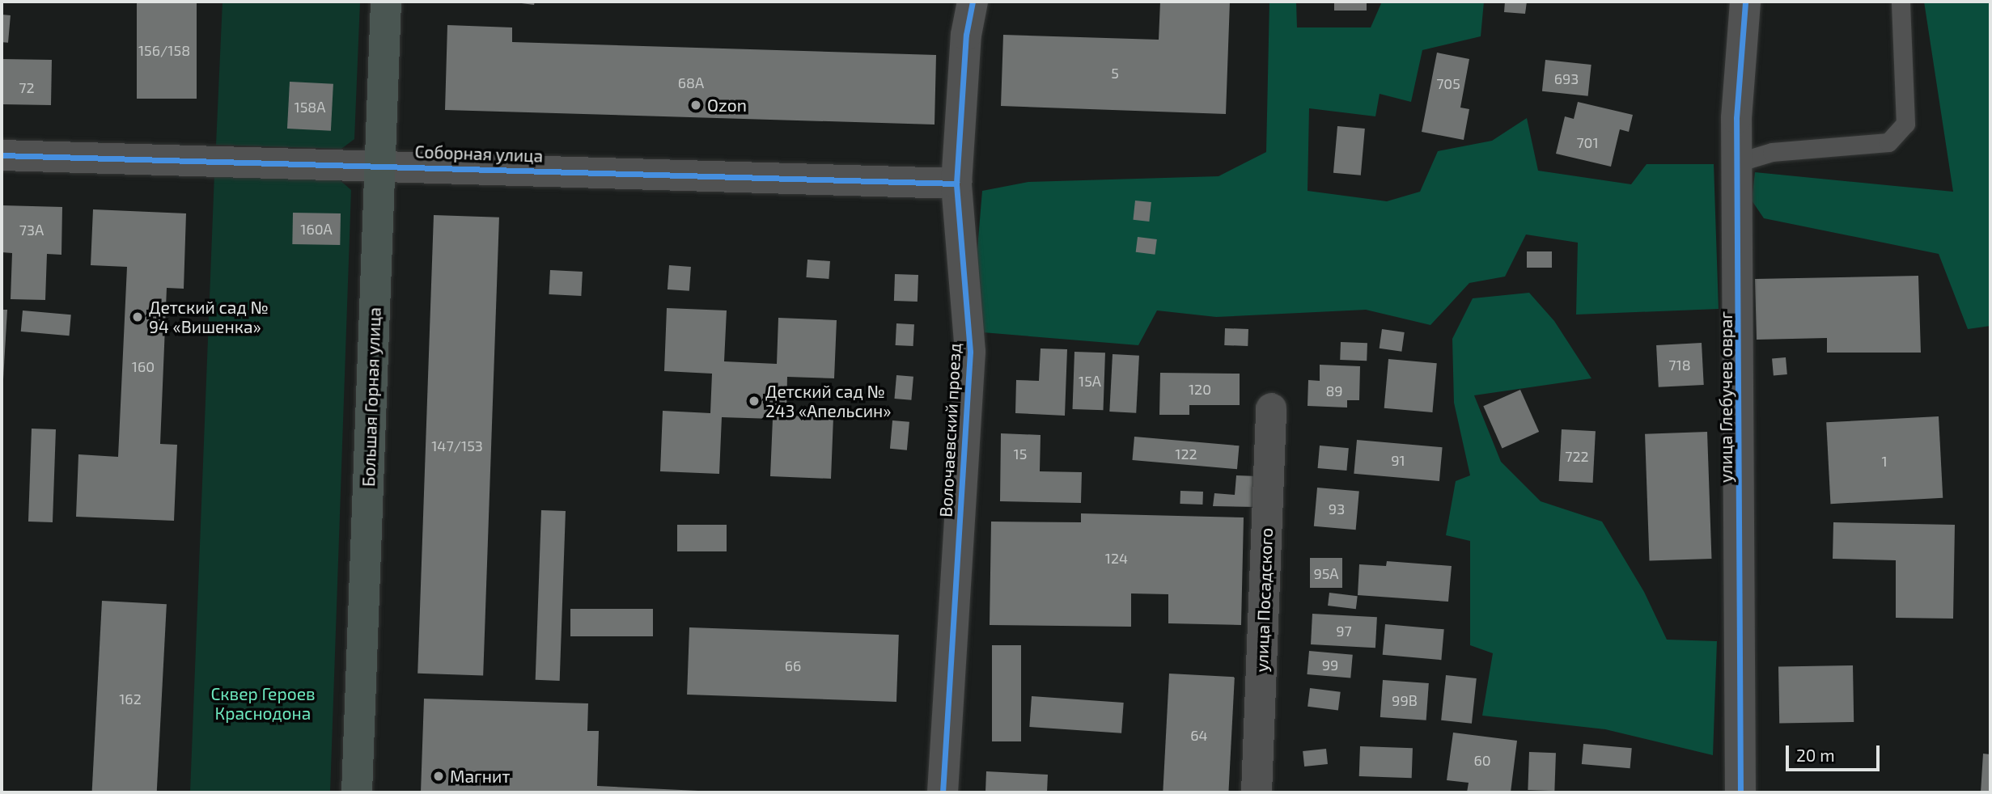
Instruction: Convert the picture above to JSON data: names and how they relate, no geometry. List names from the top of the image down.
{
  "streets": {
    "main road": ["Большая Горная улица"],
    "street": [
      "Соборная улица",
      "улица Глебучев овраг",
      "Волочаевский проезд",
      "улица Посадского"
    ]
  },
  "crossings": [
    ["Соборная улица", "Большая Горная улица"],
    ["Соборная улица", "Волочаевский проезд"]
  ],
  "parks": ["Сквер Героев Краснодона"],
  "places": [
    "Ozon",
    "Детский сад № 94 «Вишенка»",
    "Детский сад № 243 «Апельсин»",
    "Магнит"
  ],
  "house_numbers": [
    "156/158",
    "5",
    "693",
    "68А",
    "705",
    "72",
    "158А",
    "701",
    "160А",
    "73А",
    "718",
    "160",
    "15А",
    "120",
    "89",
    "147/153",
    "15",
    "122",
    "722",
    "91",
    "1",
    "93",
    "124",
    "95А",
    "97",
    "99",
    "66",
    "162",
    "99В",
    "64",
    "60"
  ],
  "scale_bar": "20 m"
}
